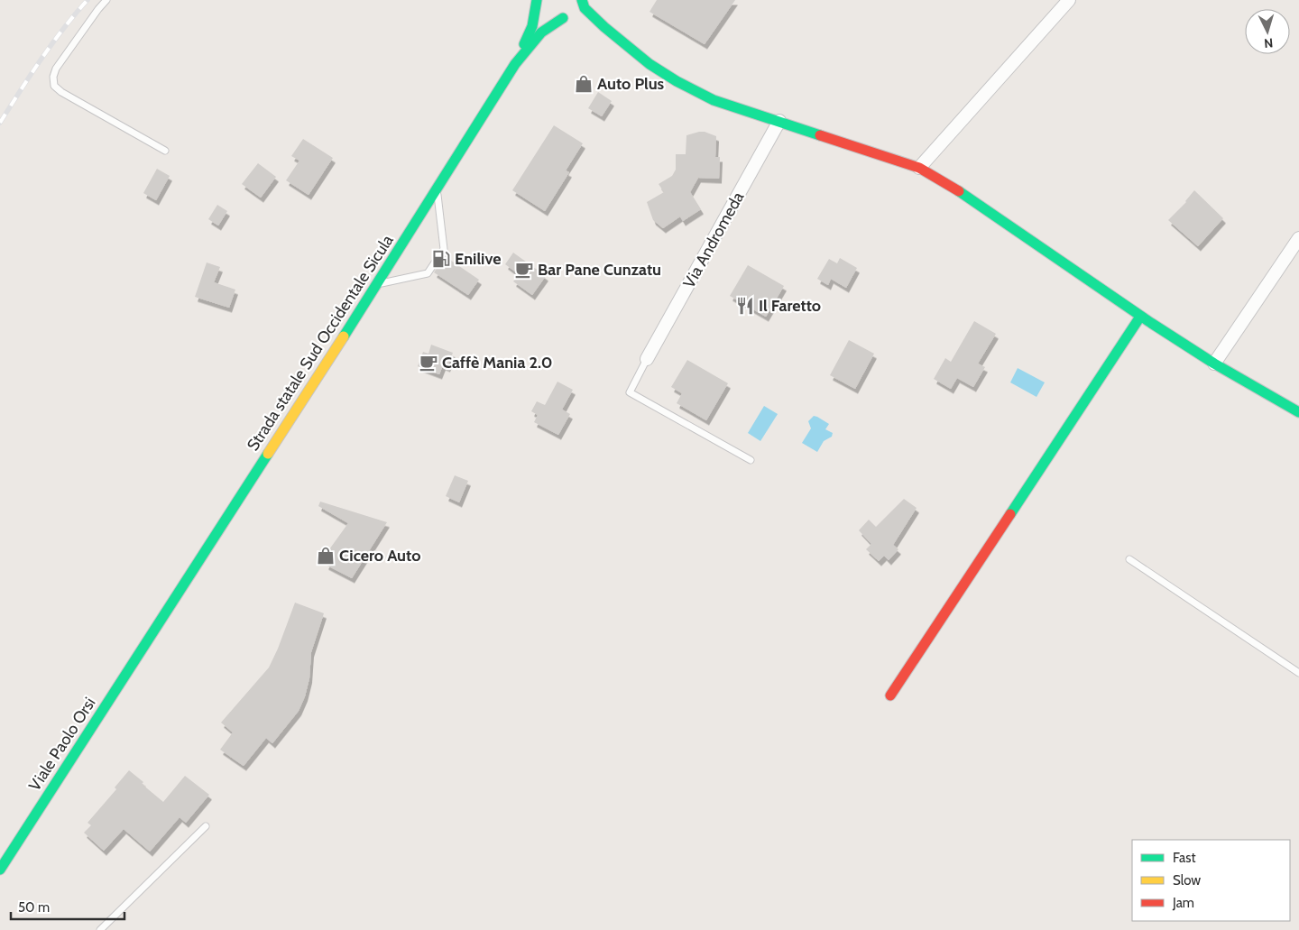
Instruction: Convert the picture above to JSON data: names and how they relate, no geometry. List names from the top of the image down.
{
  "streets": {
    "street": ["Via Andromeda", "Strada statale Sud Occidentale Sicula", "Viale Paolo Orsi"]
  },
  "crossings": [
    ["Strada statale Sud Occidentale Sicula", "Viale Paolo Orsi"]
  ],
  "places": {
    "shop": ["Auto Plus", "Cicero Auto"],
    "fuel station": ["Enilive"],
    "cafe": ["Bar Pane Cunzatu", "Caffè Mania 2.0"],
    "restaurant": ["Il Faretto"]
  },
  "legend": ["Fast", "Slow", "Jam"],
  "scale_bar": "50 m",
  "north": "bottom"
}
